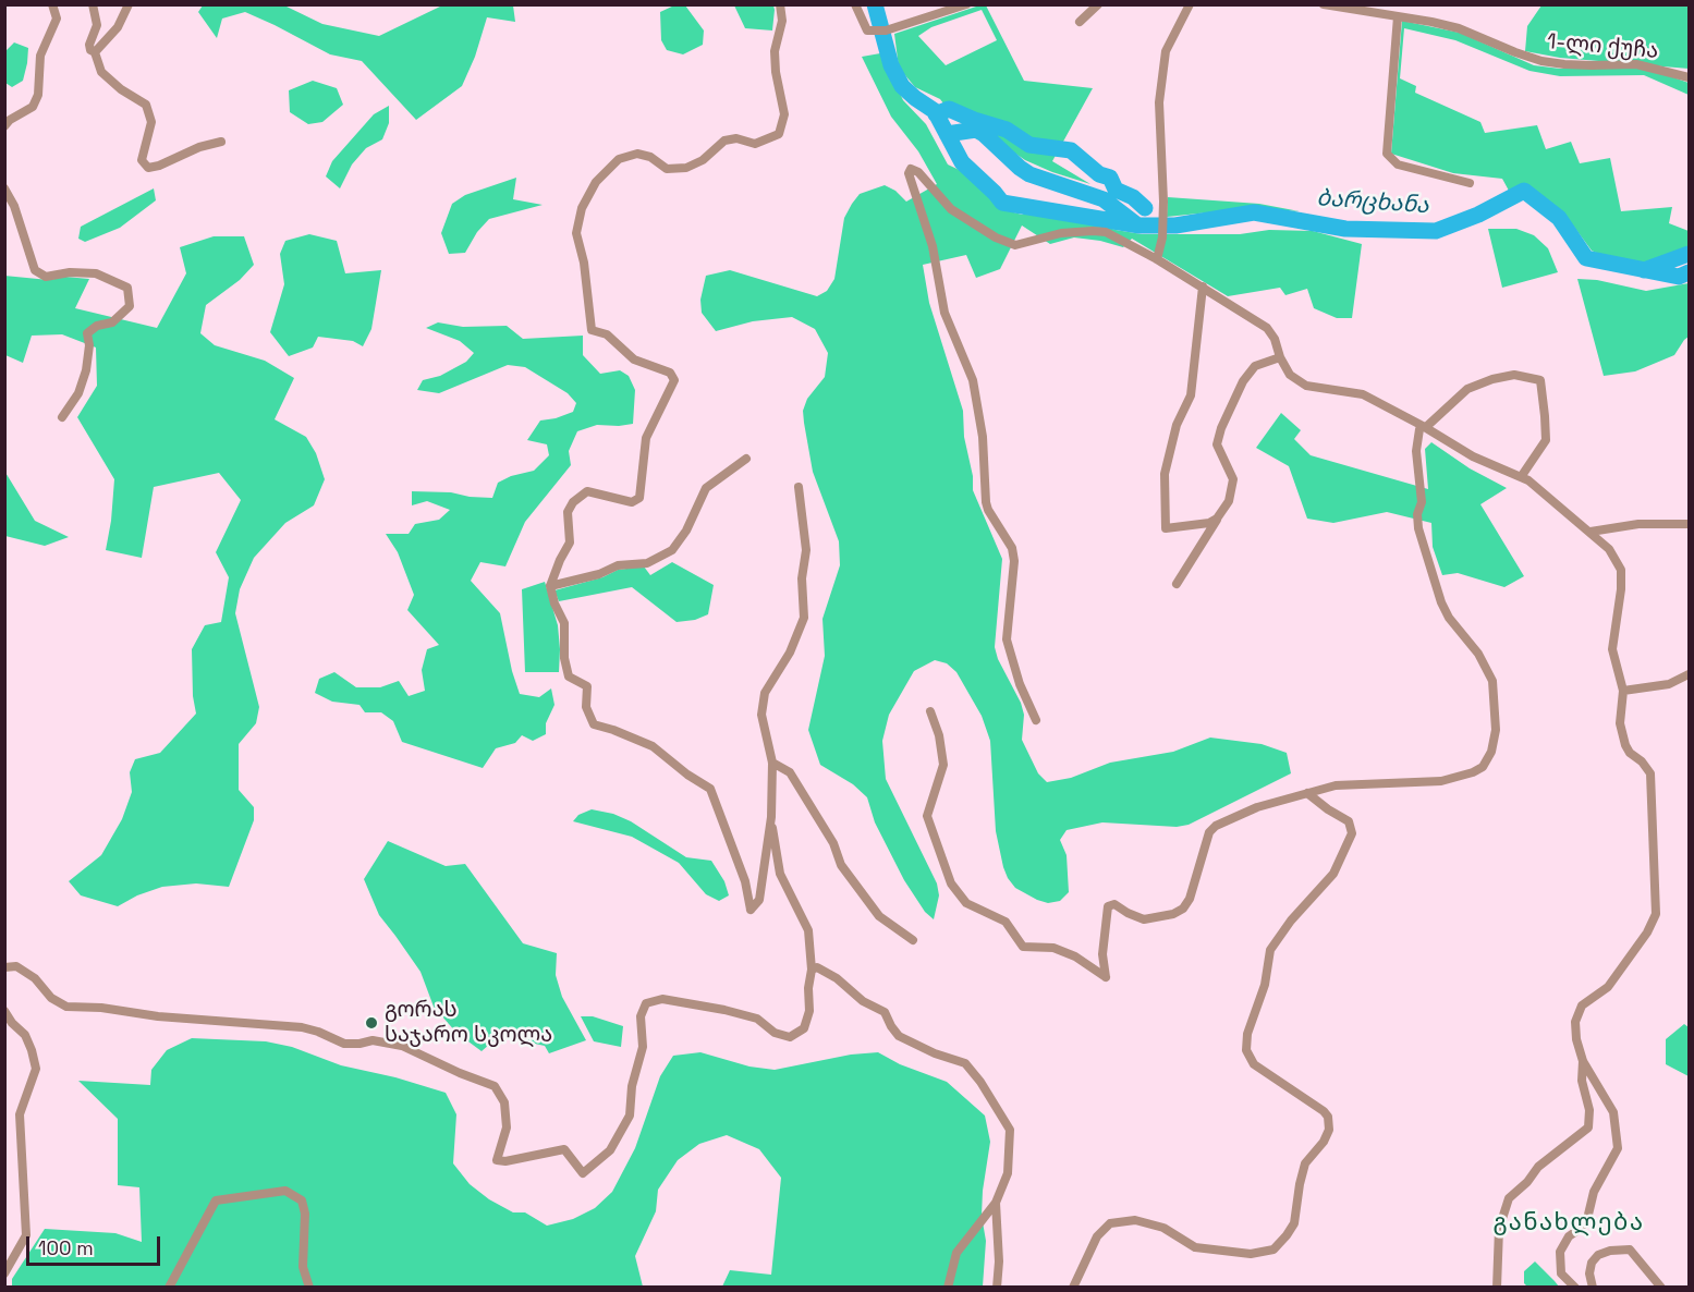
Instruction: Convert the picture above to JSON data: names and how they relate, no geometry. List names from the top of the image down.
{
  "streets": {
    "street": ["1-ლი ქუჩა"]
  },
  "districts": ["განახლება"],
  "water": ["ბარცხანა"],
  "places": ["გორას საჯარო სკოლა"],
  "scale_bar": "100 m"
}
